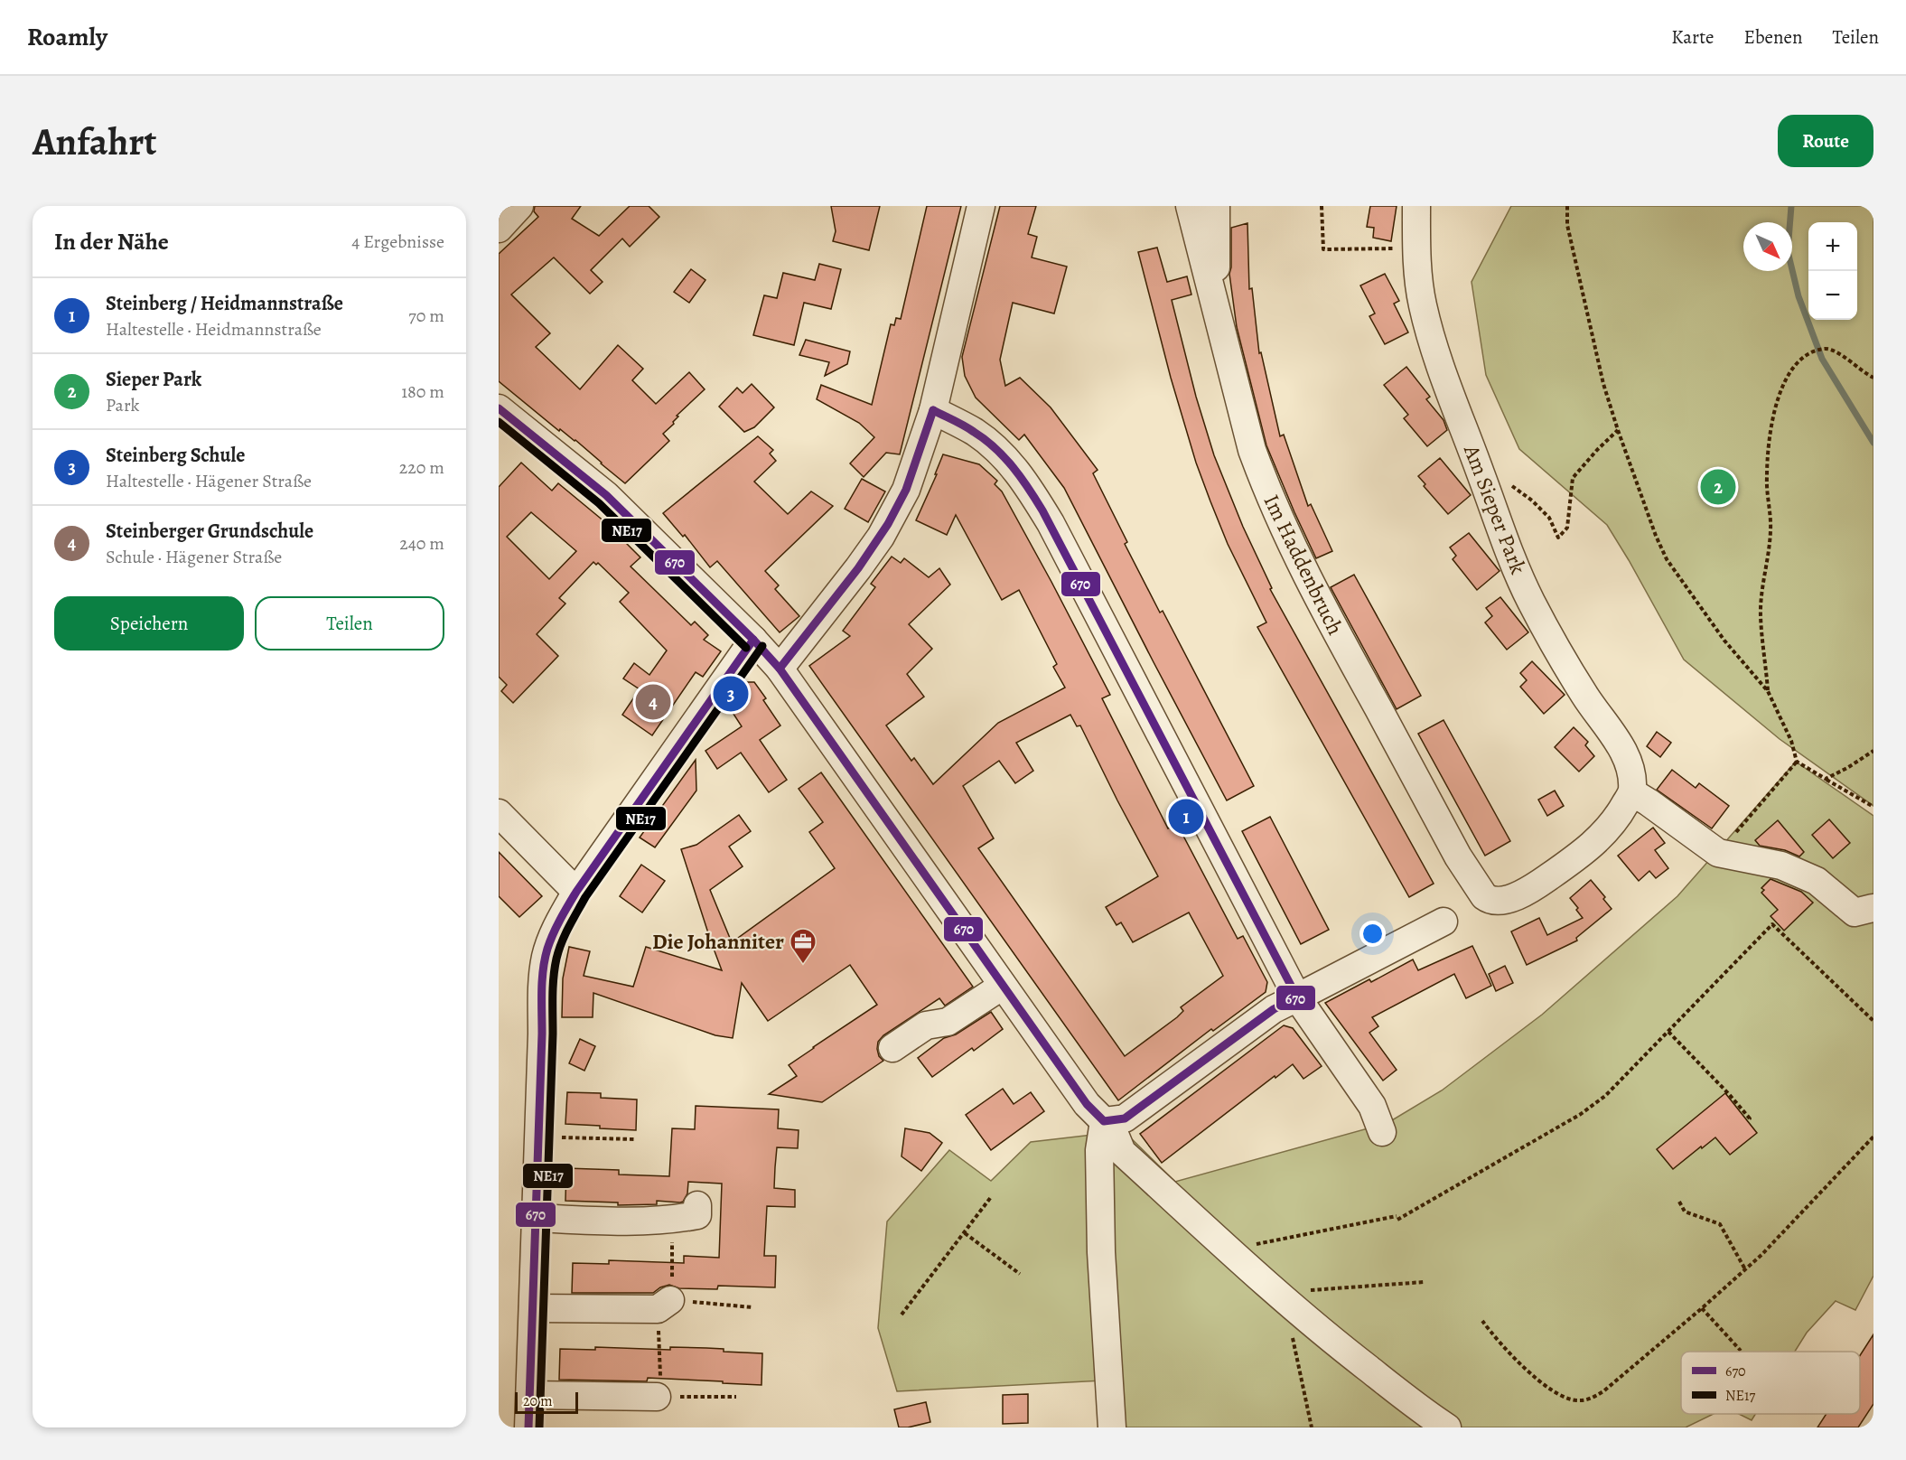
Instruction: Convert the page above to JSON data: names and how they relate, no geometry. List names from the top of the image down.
{
  "streets": {
    "street": ["Am Sieper Park", "Im Haddenbruch"]
  },
  "crossings": [
    ["Am Sieper Park", "Im Haddenbruch"]
  ],
  "places": {
    "office": ["Die Johanniter"]
  },
  "lines": ["transit line 670", "transit line NE17"],
  "legend": ["670", "NE17"],
  "scale_bar": "20 m",
  "north": "bottom right",
  "page": {
    "header": "Roamly",
    "nav": ["Karte", "Ebenen", "Teilen"],
    "buttons": [
      "Route",
      ["Speichern", "Teilen"]
    ],
    "title": "Anfahrt",
    "heading": ["In der Nähe", "4 Ergebnisse"],
    "map_buttons": ["+", "−"],
    "list": [
      {
        "mark": "1",
        "name": "Steinberg / Heidmannstraße",
        "note": "Haltestelle · Heidmannstraße",
        "value": "70 m"
      },
      {
        "mark": "2",
        "name": "Sieper Park",
        "note": "Park",
        "value": "180 m"
      },
      {
        "mark": "3",
        "name": "Steinberg Schule",
        "note": "Haltestelle · Hägener Straße",
        "value": "220 m"
      },
      {
        "mark": "4",
        "name": "Steinberger Grundschule",
        "note": "Schule · Hägener Straße",
        "value": "240 m"
      }
    ],
    "pins": [
      "2",
      "3",
      "4",
      "1"
    ],
    "scale": "20 m"
  }
}
